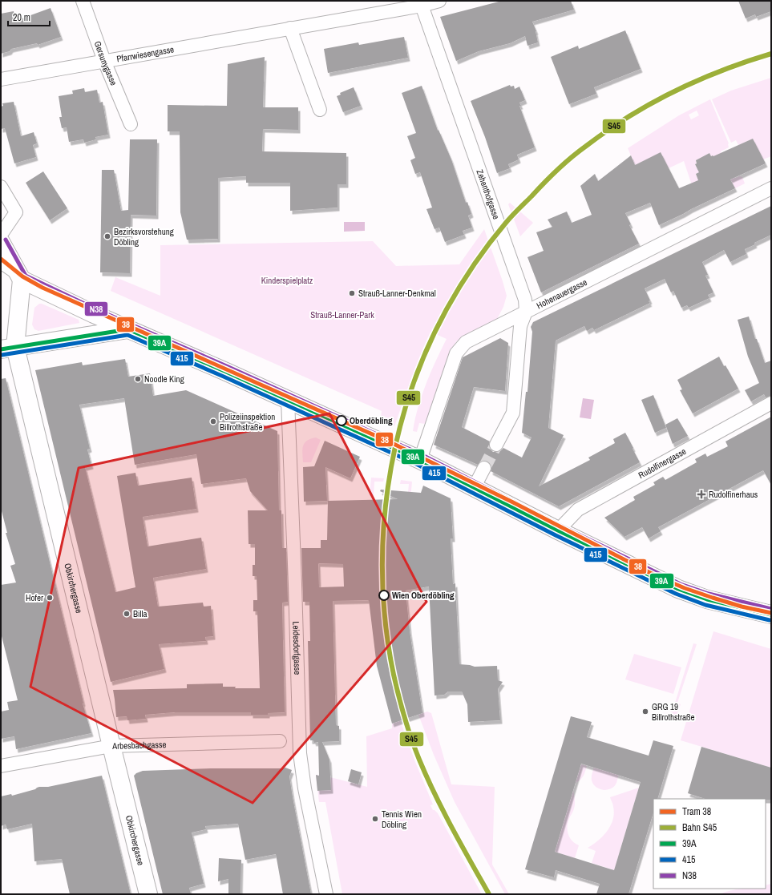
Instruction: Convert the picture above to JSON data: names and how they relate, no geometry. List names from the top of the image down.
{
  "streets": {
    "main road": ["Obkirchergasse"],
    "street": [
      "Pfarrwiesengasse",
      "Gersunygasse",
      "Zehenthofgasse",
      "Hohenauergasse",
      "Rudolfinergasse",
      "Leidesdorfgasse",
      "Arbesbachgasse"
    ]
  },
  "crossings": [
    ["Pfarrwiesengasse", "Gersunygasse"],
    ["Pfarrwiesengasse", "Zehenthofgasse"],
    ["Zehenthofgasse", "Hohenauergasse"],
    ["Obkirchergasse", "Arbesbachgasse"]
  ],
  "parks": ["Kinderspielplatz", "Strauß-Lanner-Park"],
  "places": {
    "other": [
      "Bezirksvorstehung Döbling",
      "Strauß-Lanner-Denkmal",
      "Noodle King",
      "Oberdöbling",
      "Polizeiinspektion Billrothstraße",
      "Wien Oberdöbling",
      "Hofer",
      "Billa",
      "GRG 19 Billrothstraße",
      "Tennis Wien Döbling"
    ],
    "health": ["Rudolfinerhaus"]
  },
  "lines": [
    "rail line S45",
    "transit line N38",
    "tram line 38",
    "transit line 39A",
    "transit line 415"
  ],
  "legend": [
    "Tram 38",
    "Bahn S45",
    "39A",
    "415",
    "N38"
  ],
  "scale_bar": "20 m"
}
